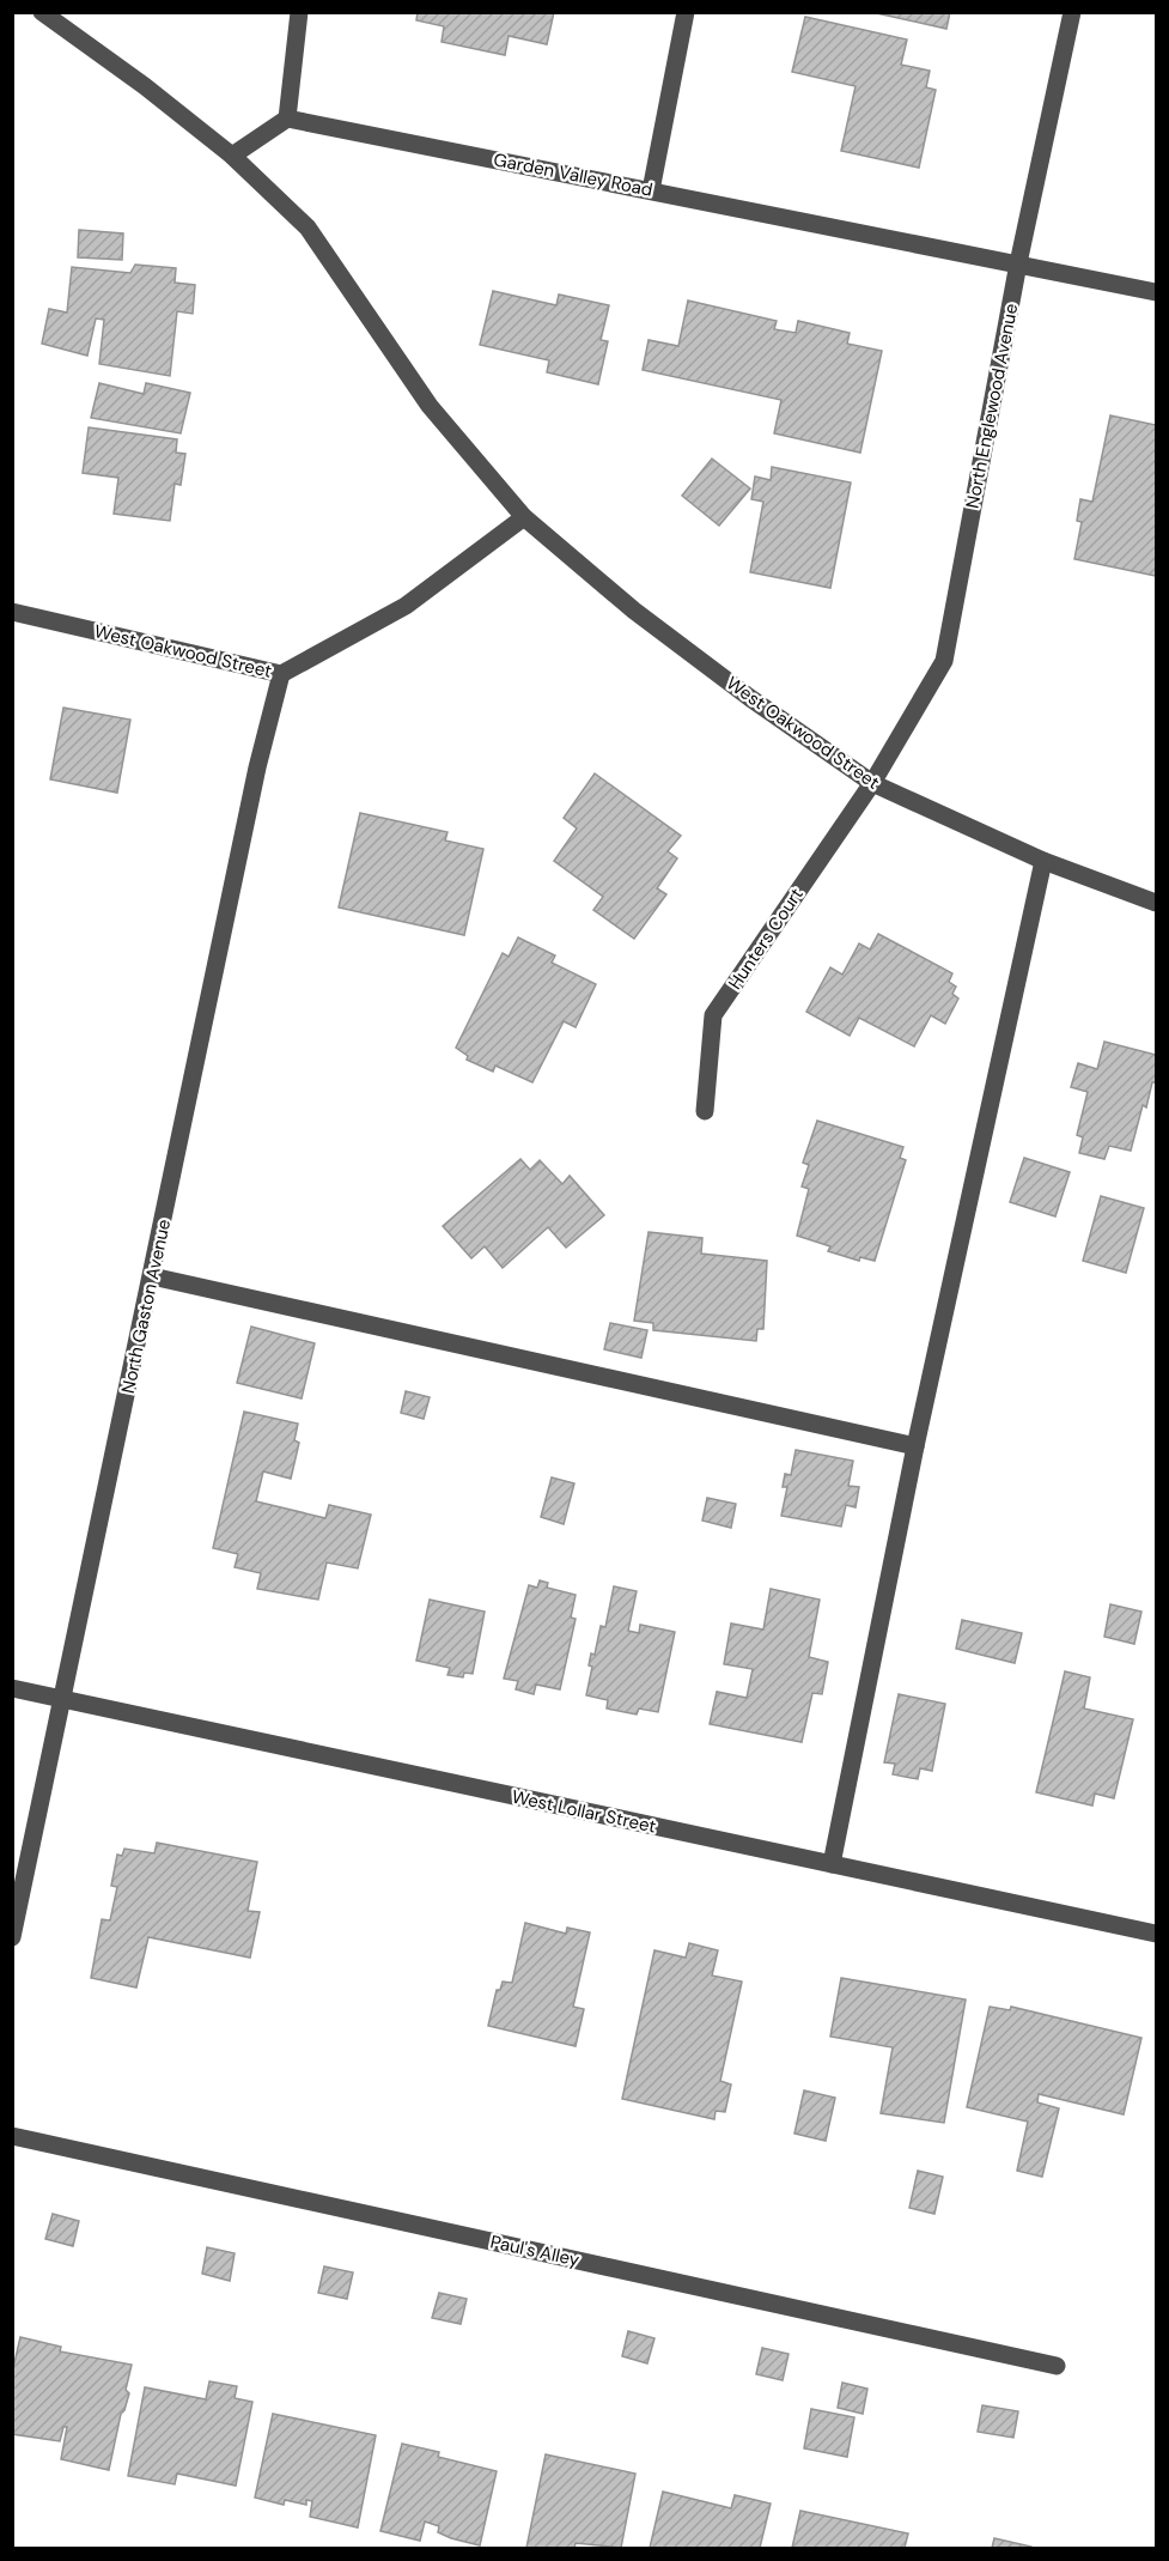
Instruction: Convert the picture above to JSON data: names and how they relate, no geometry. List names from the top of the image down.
{
  "streets": {
    "street": [
      "Garden Valley Road",
      "North Englewood Avenue",
      "West Oakwood Street",
      "Hunters Court",
      "North Gaston Avenue",
      "West Lollar Street",
      "Paul's Alley"
    ]
  },
  "crossings": [
    ["Garden Valley Road", "North Englewood Avenue"],
    ["North Englewood Avenue", "West Oakwood Street"],
    ["North Englewood Avenue", "Hunters Court"],
    ["West Oakwood Street", "Hunters Court"],
    ["West Oakwood Street", "North Gaston Avenue"],
    ["North Gaston Avenue", "West Lollar Street"]
  ]
}
